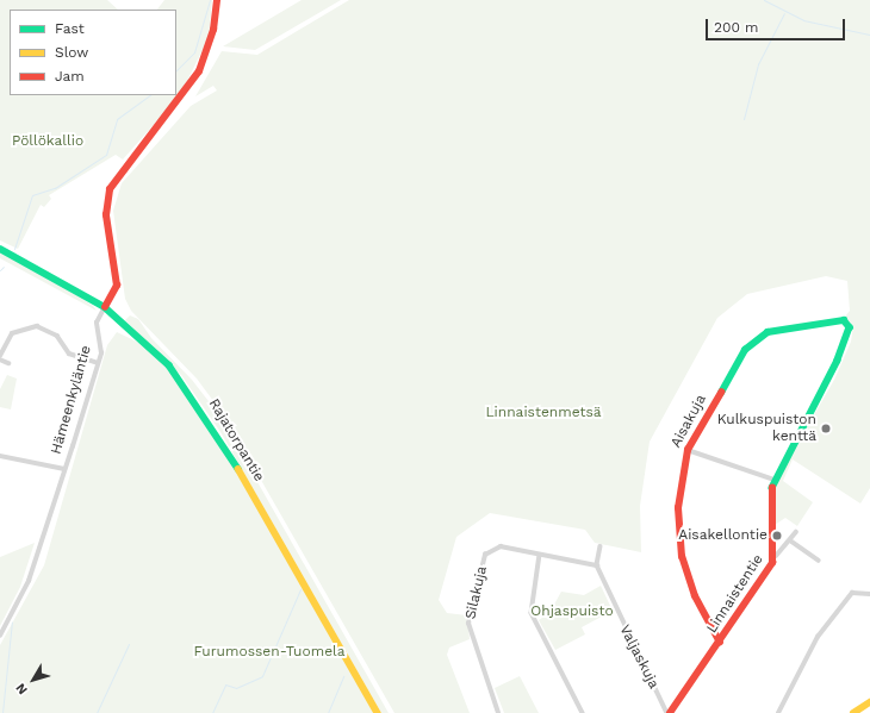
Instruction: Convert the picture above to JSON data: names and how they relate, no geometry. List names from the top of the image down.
{
  "streets": {
    "street": [
      "Hämeenkyläntie",
      "Aisakuja",
      "Rajatorpantie",
      "Silakuja",
      "Linnaistentie",
      "Valjaskuja"
    ]
  },
  "crossings": [
    ["Hämeenkyläntie", "Rajatorpantie"],
    ["Aisakuja", "Linnaistentie"],
    ["Silakuja", "Valjaskuja"],
    ["Linnaistentie", "Valjaskuja"]
  ],
  "parks": [
    "Pöllökallio",
    "Linnaistenmetsä",
    "Ohjaspuisto",
    "Furumossen-Tuomela"
  ],
  "places": ["Kulkuspuiston kenttä", "Aisakellontie"],
  "legend": ["Fast", "Slow", "Jam"],
  "scale_bar": "200 m",
  "north": "bottom left"
}
